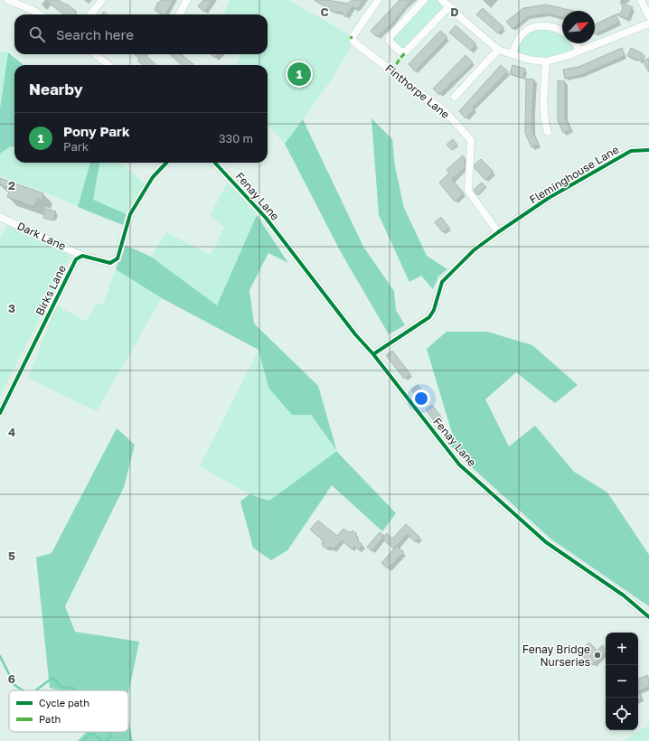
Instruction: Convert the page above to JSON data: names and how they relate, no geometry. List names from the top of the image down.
{
  "streets": {
    "street": [
      "Finthorpe Lane",
      "Fleminghouse Lane",
      "Fenay Lane",
      "Dark Lane",
      "Birks Lane"
    ]
  },
  "crossings": [
    ["Finthorpe Lane", "Fleminghouse Lane"],
    ["Fleminghouse Lane", "Fenay Lane"],
    ["Dark Lane", "Birks Lane"]
  ],
  "places": ["Fenay Bridge Nurseries"],
  "legend": ["Cycle path", "Path"],
  "north": "top right",
  "page": {
    "search": "Search here",
    "pins": "1",
    "heading": "Nearby",
    "list": [
      {
        "mark": "1",
        "name": "Pony Park",
        "note": "Park",
        "value": "330 m"
      }
    ],
    "map_buttons": ["+", "−"]
  },
  "grid": {
    "columns": ["C", "D"],
    "rows": [
      "2",
      "3",
      "4",
      "5",
      "6"
    ]
  }
}
